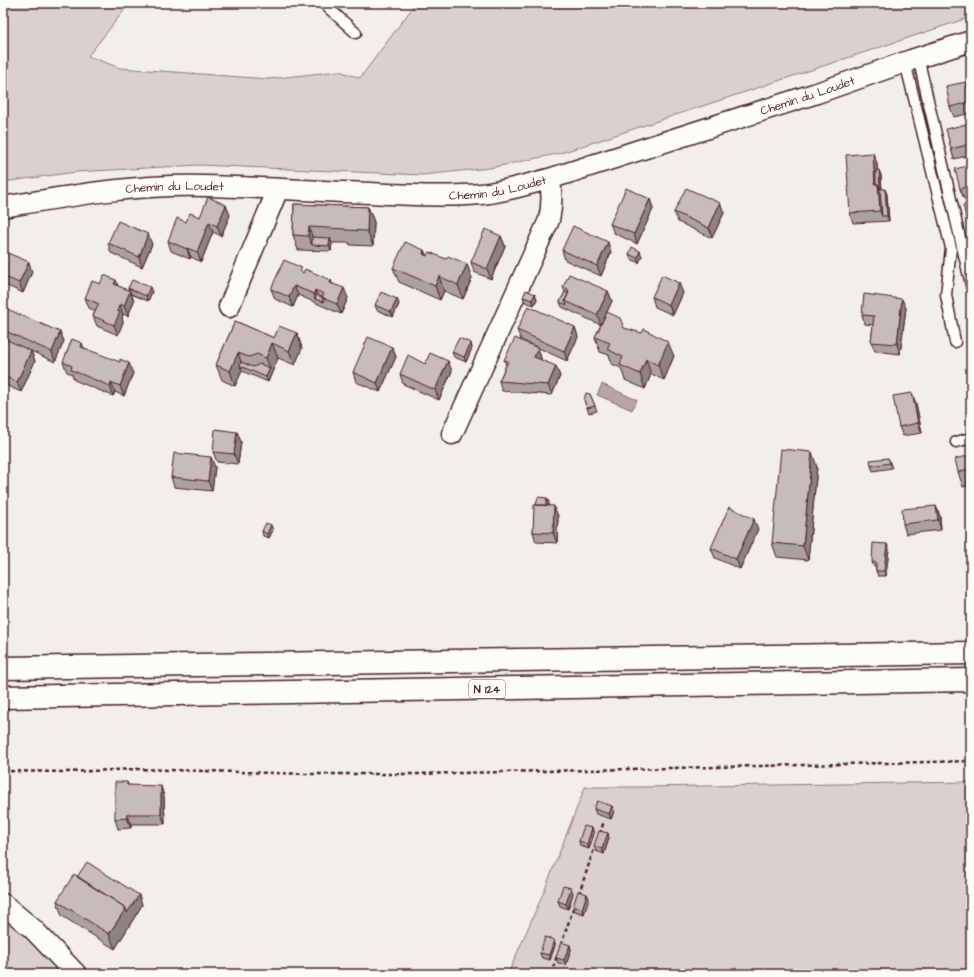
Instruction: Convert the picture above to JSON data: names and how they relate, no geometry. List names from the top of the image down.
{
  "streets": {
    "highway": ["N 124"],
    "street": ["Chemin du Loudet"]
  }
}
